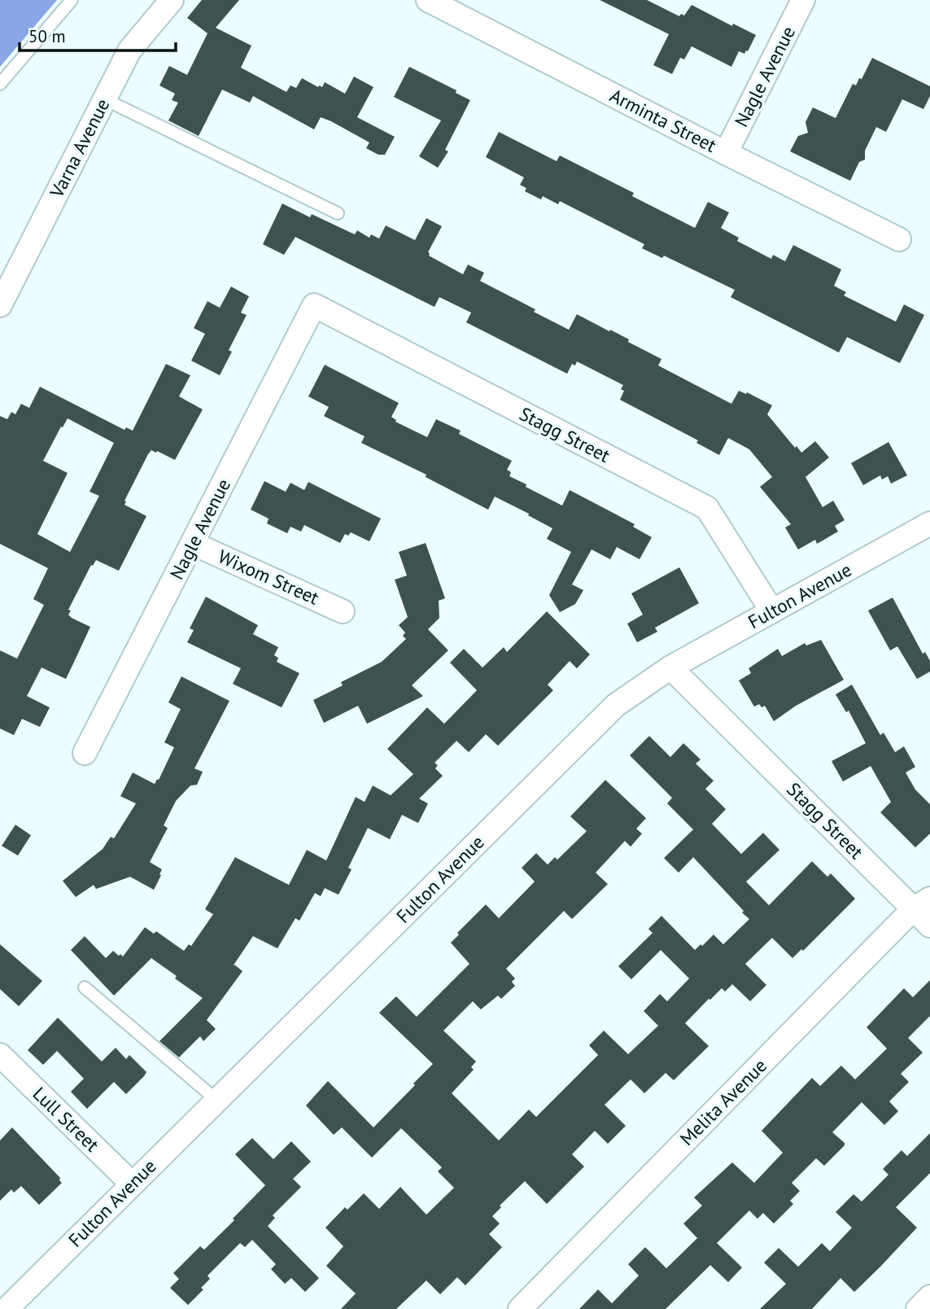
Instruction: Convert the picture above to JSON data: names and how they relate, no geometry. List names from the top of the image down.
{
  "streets": {
    "street": [
      "Nagle Avenue",
      "Arminta Street",
      "Varna Avenue",
      "Stagg Street",
      "Wixom Street",
      "Fulton Avenue",
      "Melita Avenue",
      "Lull Street"
    ]
  },
  "crossings": [
    ["Nagle Avenue", "Arminta Street"],
    ["Nagle Avenue", "Stagg Street"],
    ["Nagle Avenue", "Wixom Street"],
    ["Stagg Street", "Fulton Avenue"],
    ["Stagg Street", "Melita Avenue"],
    ["Fulton Avenue", "Lull Street"]
  ],
  "scale_bar": "50 m"
}
